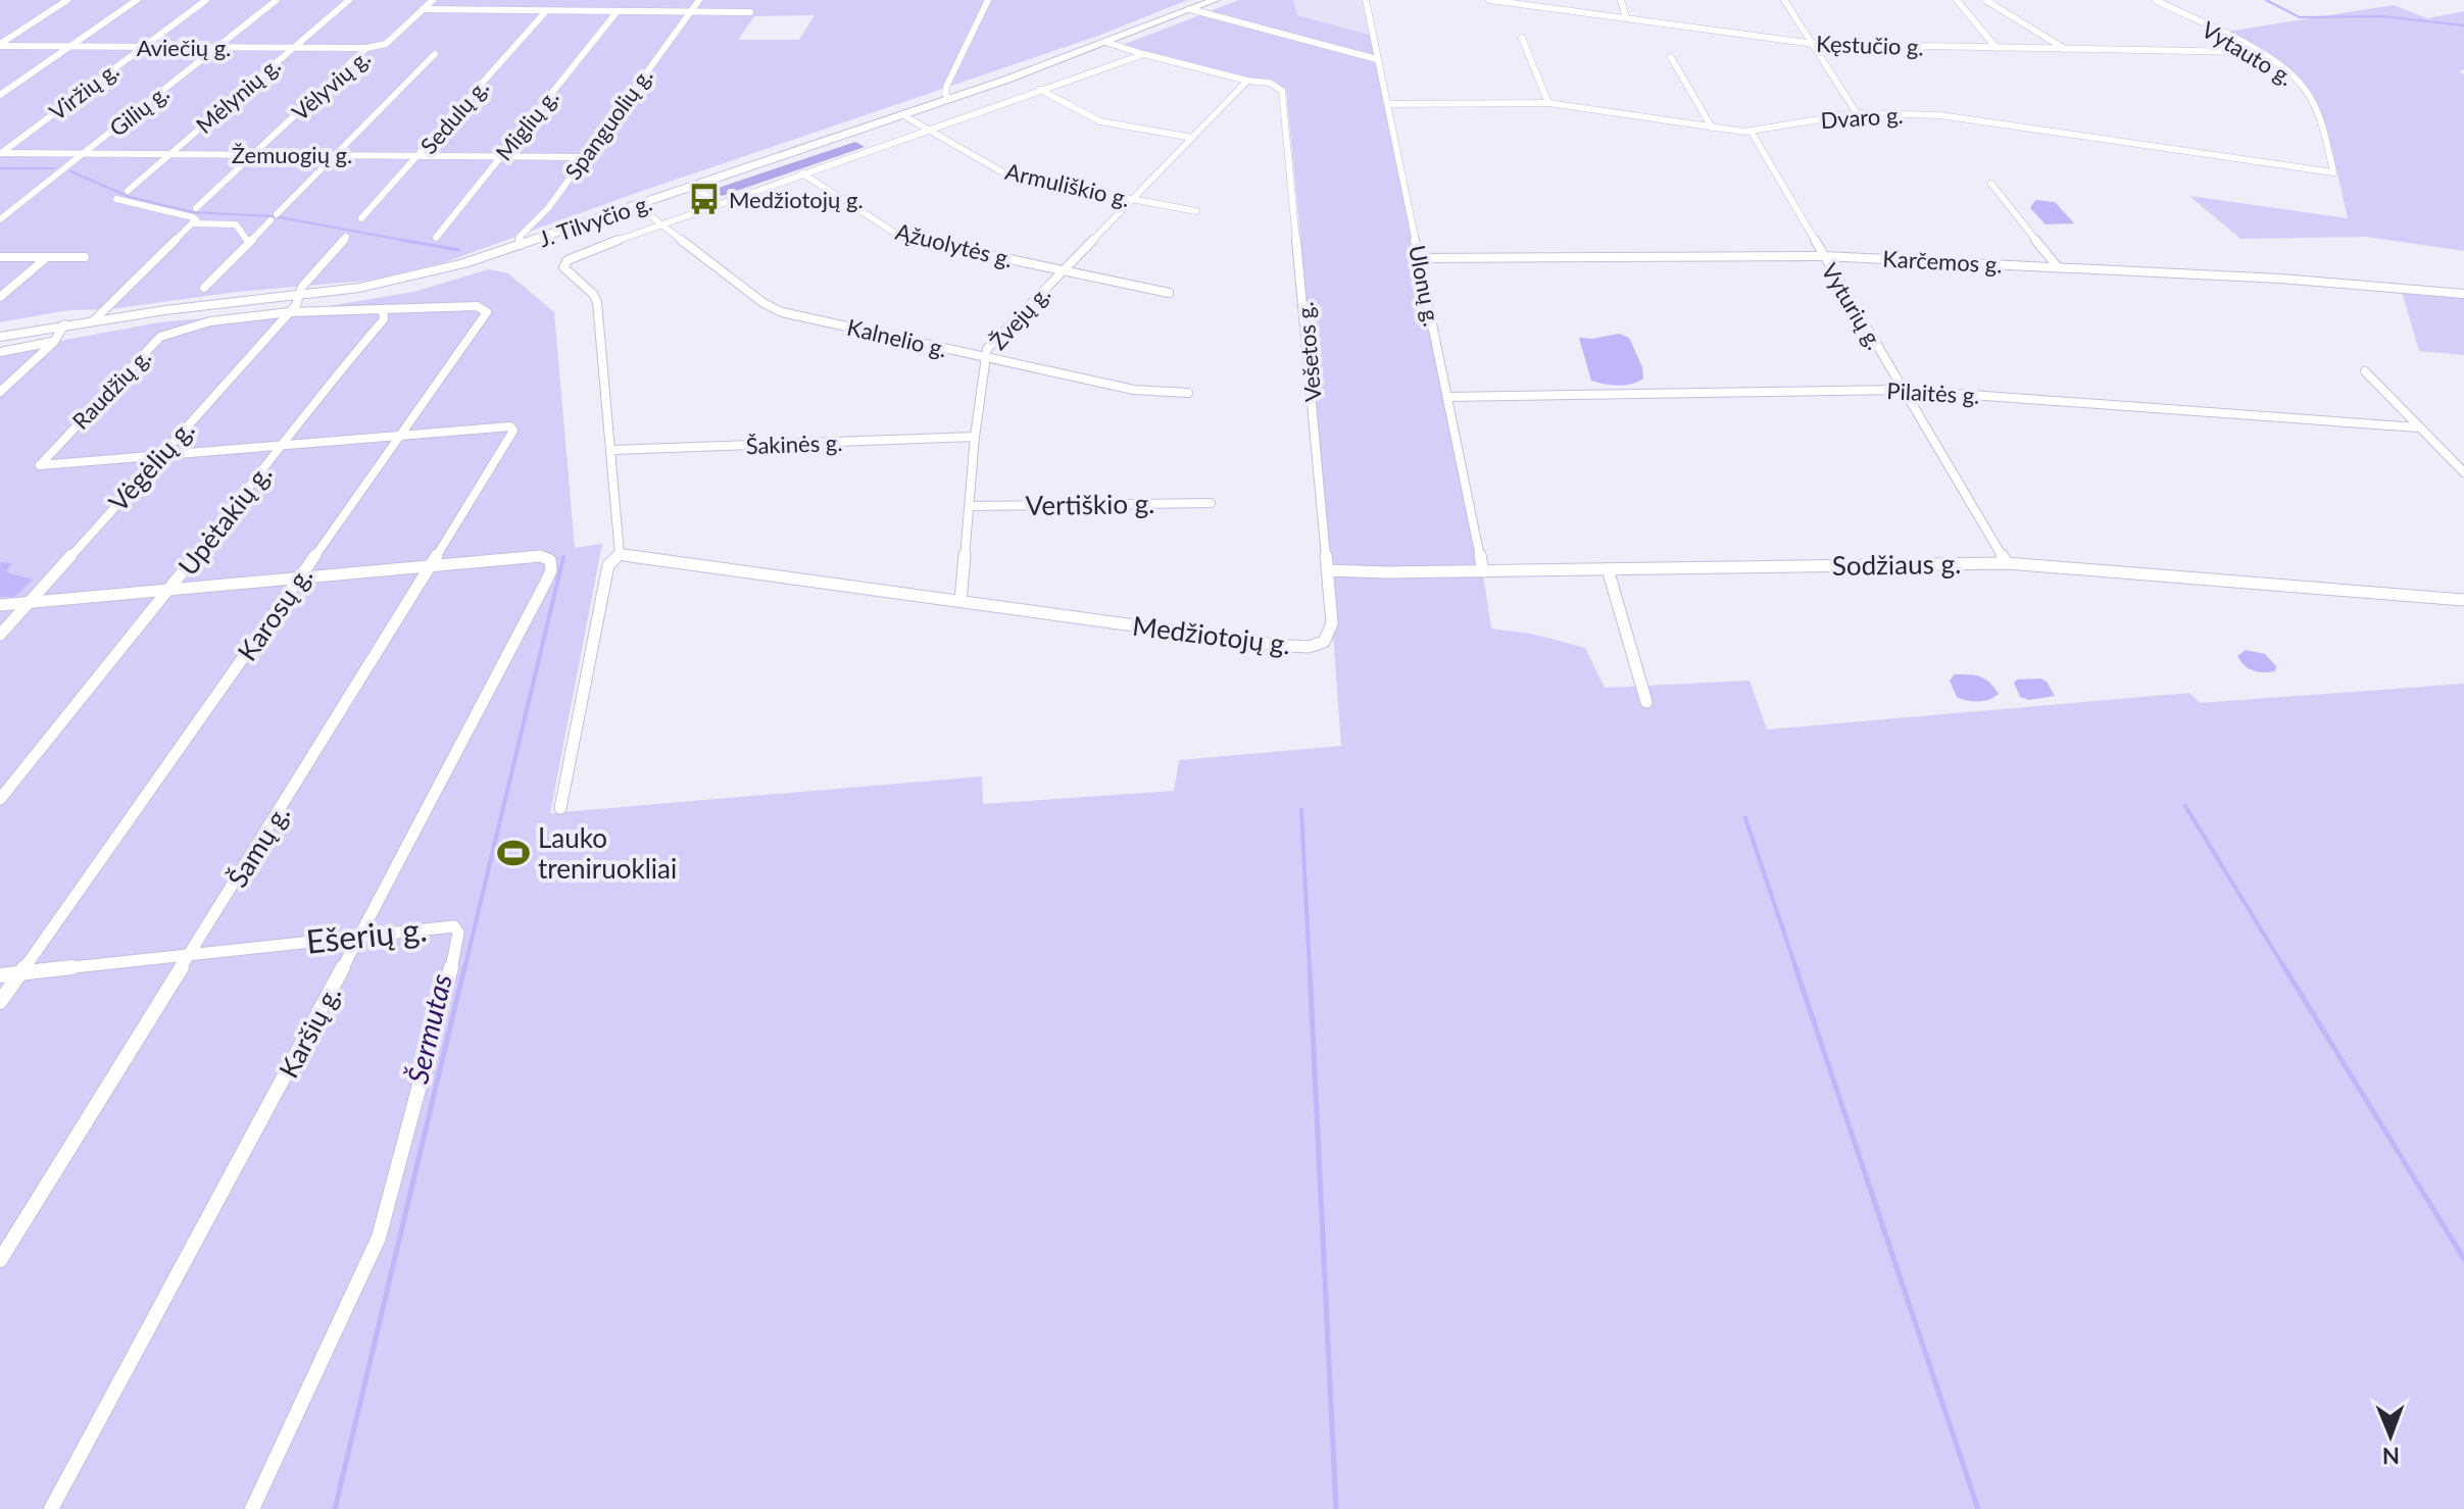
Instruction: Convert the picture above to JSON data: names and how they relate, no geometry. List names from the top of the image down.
{
  "streets": {
    "main road": ["J. Tilvyčio g."],
    "street": [
      "Kęstučio g.",
      "Aviečių g.",
      "Vytauto g.",
      "Vėlyvių g.",
      "Viržių g.",
      "Mėlynių g.",
      "Gilių g.",
      "Sedulų g.",
      "Dvaro g.",
      "Spanguolių g.",
      "Miglių g.",
      "Žemuogių g.",
      "Armuliškio g.",
      "Ąžuolytės g.",
      "Karčemos g.",
      "Ulonų g.",
      "Vyturių g.",
      "Žvejų g.",
      "Kalnelio g.",
      "Vešetos g.",
      "Raudžių g.",
      "Pilaitės g.",
      "Šakinės g.",
      "Vėgėlių g.",
      "Vertiškio g.",
      "Upėtakių g.",
      "Sodžiaus g.",
      "Karosų g.",
      "Medžiotojų g.",
      "Šamų g.",
      "Ešerių g.",
      "Karšių g."
    ]
  },
  "crossings": [
    ["Kęstučio g.", "Vytauto g."],
    ["Aviečių g.", "Vėlyvių g."],
    ["Aviečių g.", "Viržių g."],
    ["Aviečių g.", "Mėlynių g."],
    ["Aviečių g.", "Gilių g."],
    ["Vytauto g.", "Dvaro g."],
    ["Vėlyvių g.", "Žemuogių g."],
    ["Viržių g.", "Žemuogių g."],
    ["Mėlynių g.", "Žemuogių g."],
    ["Gilių g.", "Žemuogių g."],
    ["Sedulų g.", "Žemuogių g."],
    ["Dvaro g.", "Ulonų g."],
    ["Dvaro g.", "Vyturių g."],
    ["Spanguolių g.", "Žemuogių g."],
    ["Spanguolių g.", "J. Tilvyčio g."],
    ["Miglių g.", "Žemuogių g."],
    ["Armuliškio g.", "J. Tilvyčio g."],
    ["Armuliškio g.", "Žvejų g."],
    ["J. Tilvyčio g.", "Kalnelio g."],
    ["J. Tilvyčio g.", "Vėgėlių g."],
    ["Ąžuolytės g.", "Žvejų g."],
    ["Karčemos g.", "Ulonų g."],
    ["Karčemos g.", "Vyturių g."],
    ["Ulonų g.", "Pilaitės g."],
    ["Ulonų g.", "Sodžiaus g."],
    ["Vyturių g.", "Pilaitės g."],
    ["Vyturių g.", "Sodžiaus g."],
    ["Žvejų g.", "Kalnelio g."],
    ["Žvejų g.", "Vešetos g."],
    ["Žvejų g.", "Šakinės g."],
    ["Žvejų g.", "Vertiškio g."],
    ["Žvejų g.", "Medžiotojų g."],
    ["Vešetos g.", "Sodžiaus g."],
    ["Vešetos g.", "Medžiotojų g."],
    ["Raudžių g.", "Vėgėlių g."],
    ["Upėtakių g.", "Karosų g."],
    ["Karosų g.", "Šamų g."],
    ["Karosų g.", "Ešerių g."],
    ["Šamų g.", "Ešerių g."],
    ["Šamų g.", "Karšių g."],
    ["Ešerių g.", "Karšių g."]
  ],
  "water": ["Šermutas"],
  "places": {
    "bus stop": ["Medžiotojų g."],
    "sports": ["Lauko treniruokliai"]
  },
  "north": "bottom"
}
